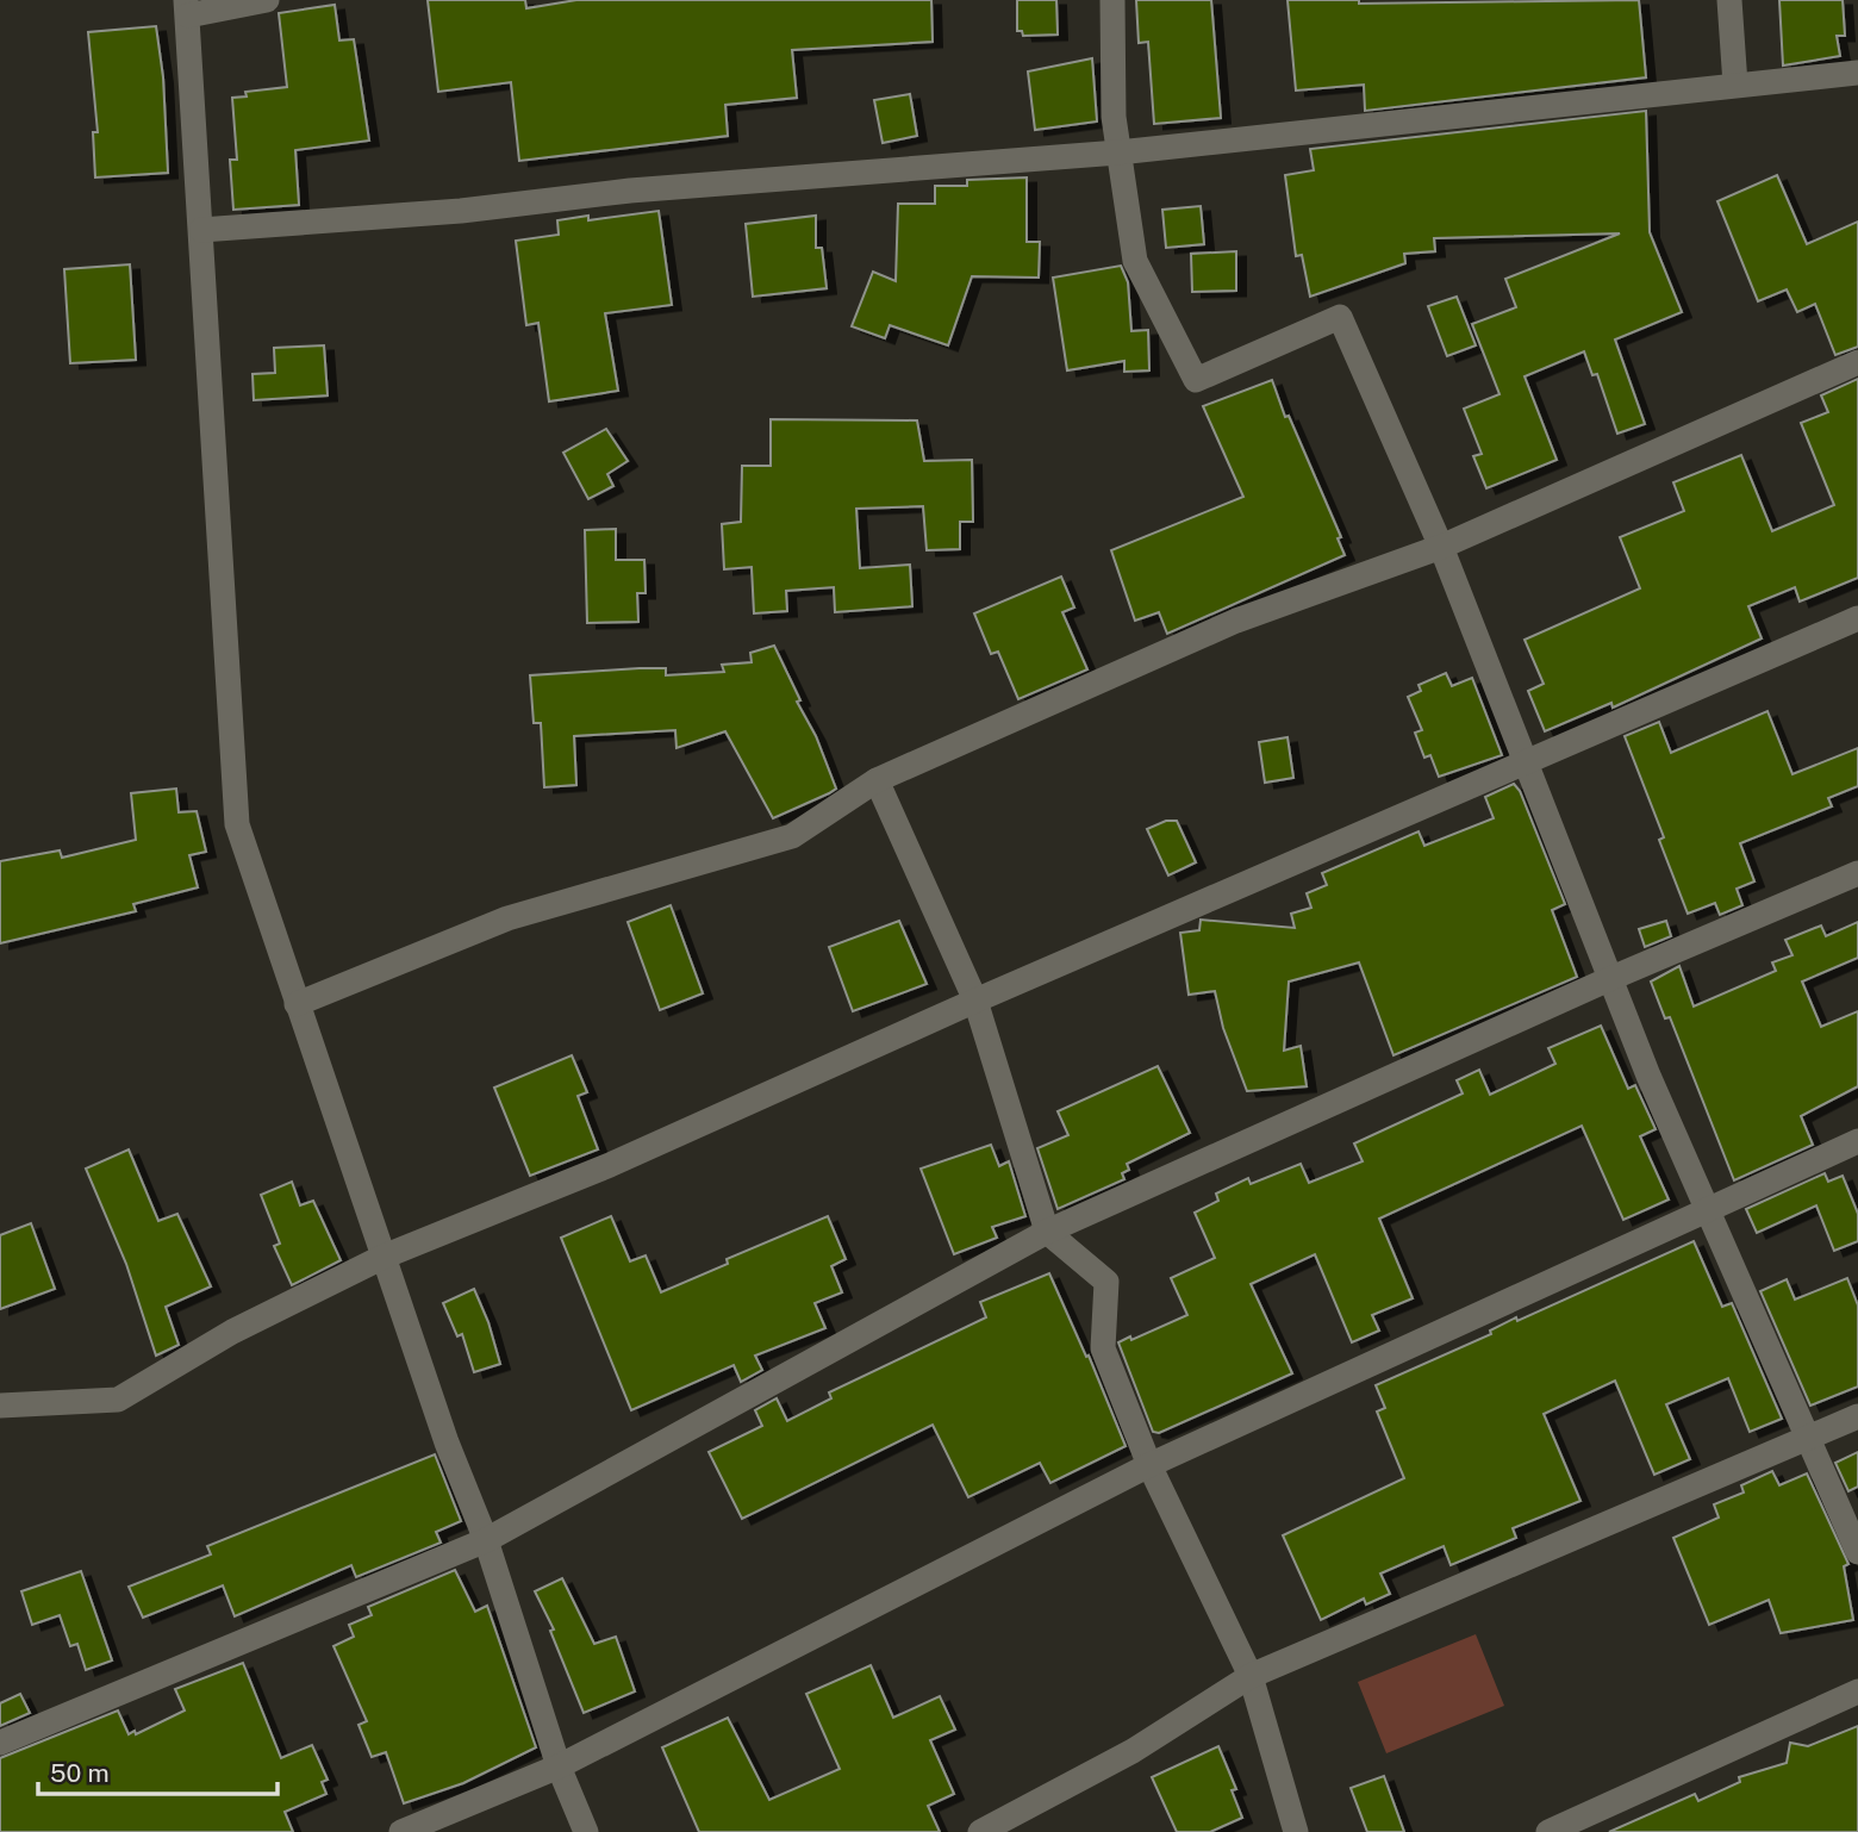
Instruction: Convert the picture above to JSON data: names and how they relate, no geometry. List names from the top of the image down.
{
  "scale_bar": "50 m"
}
